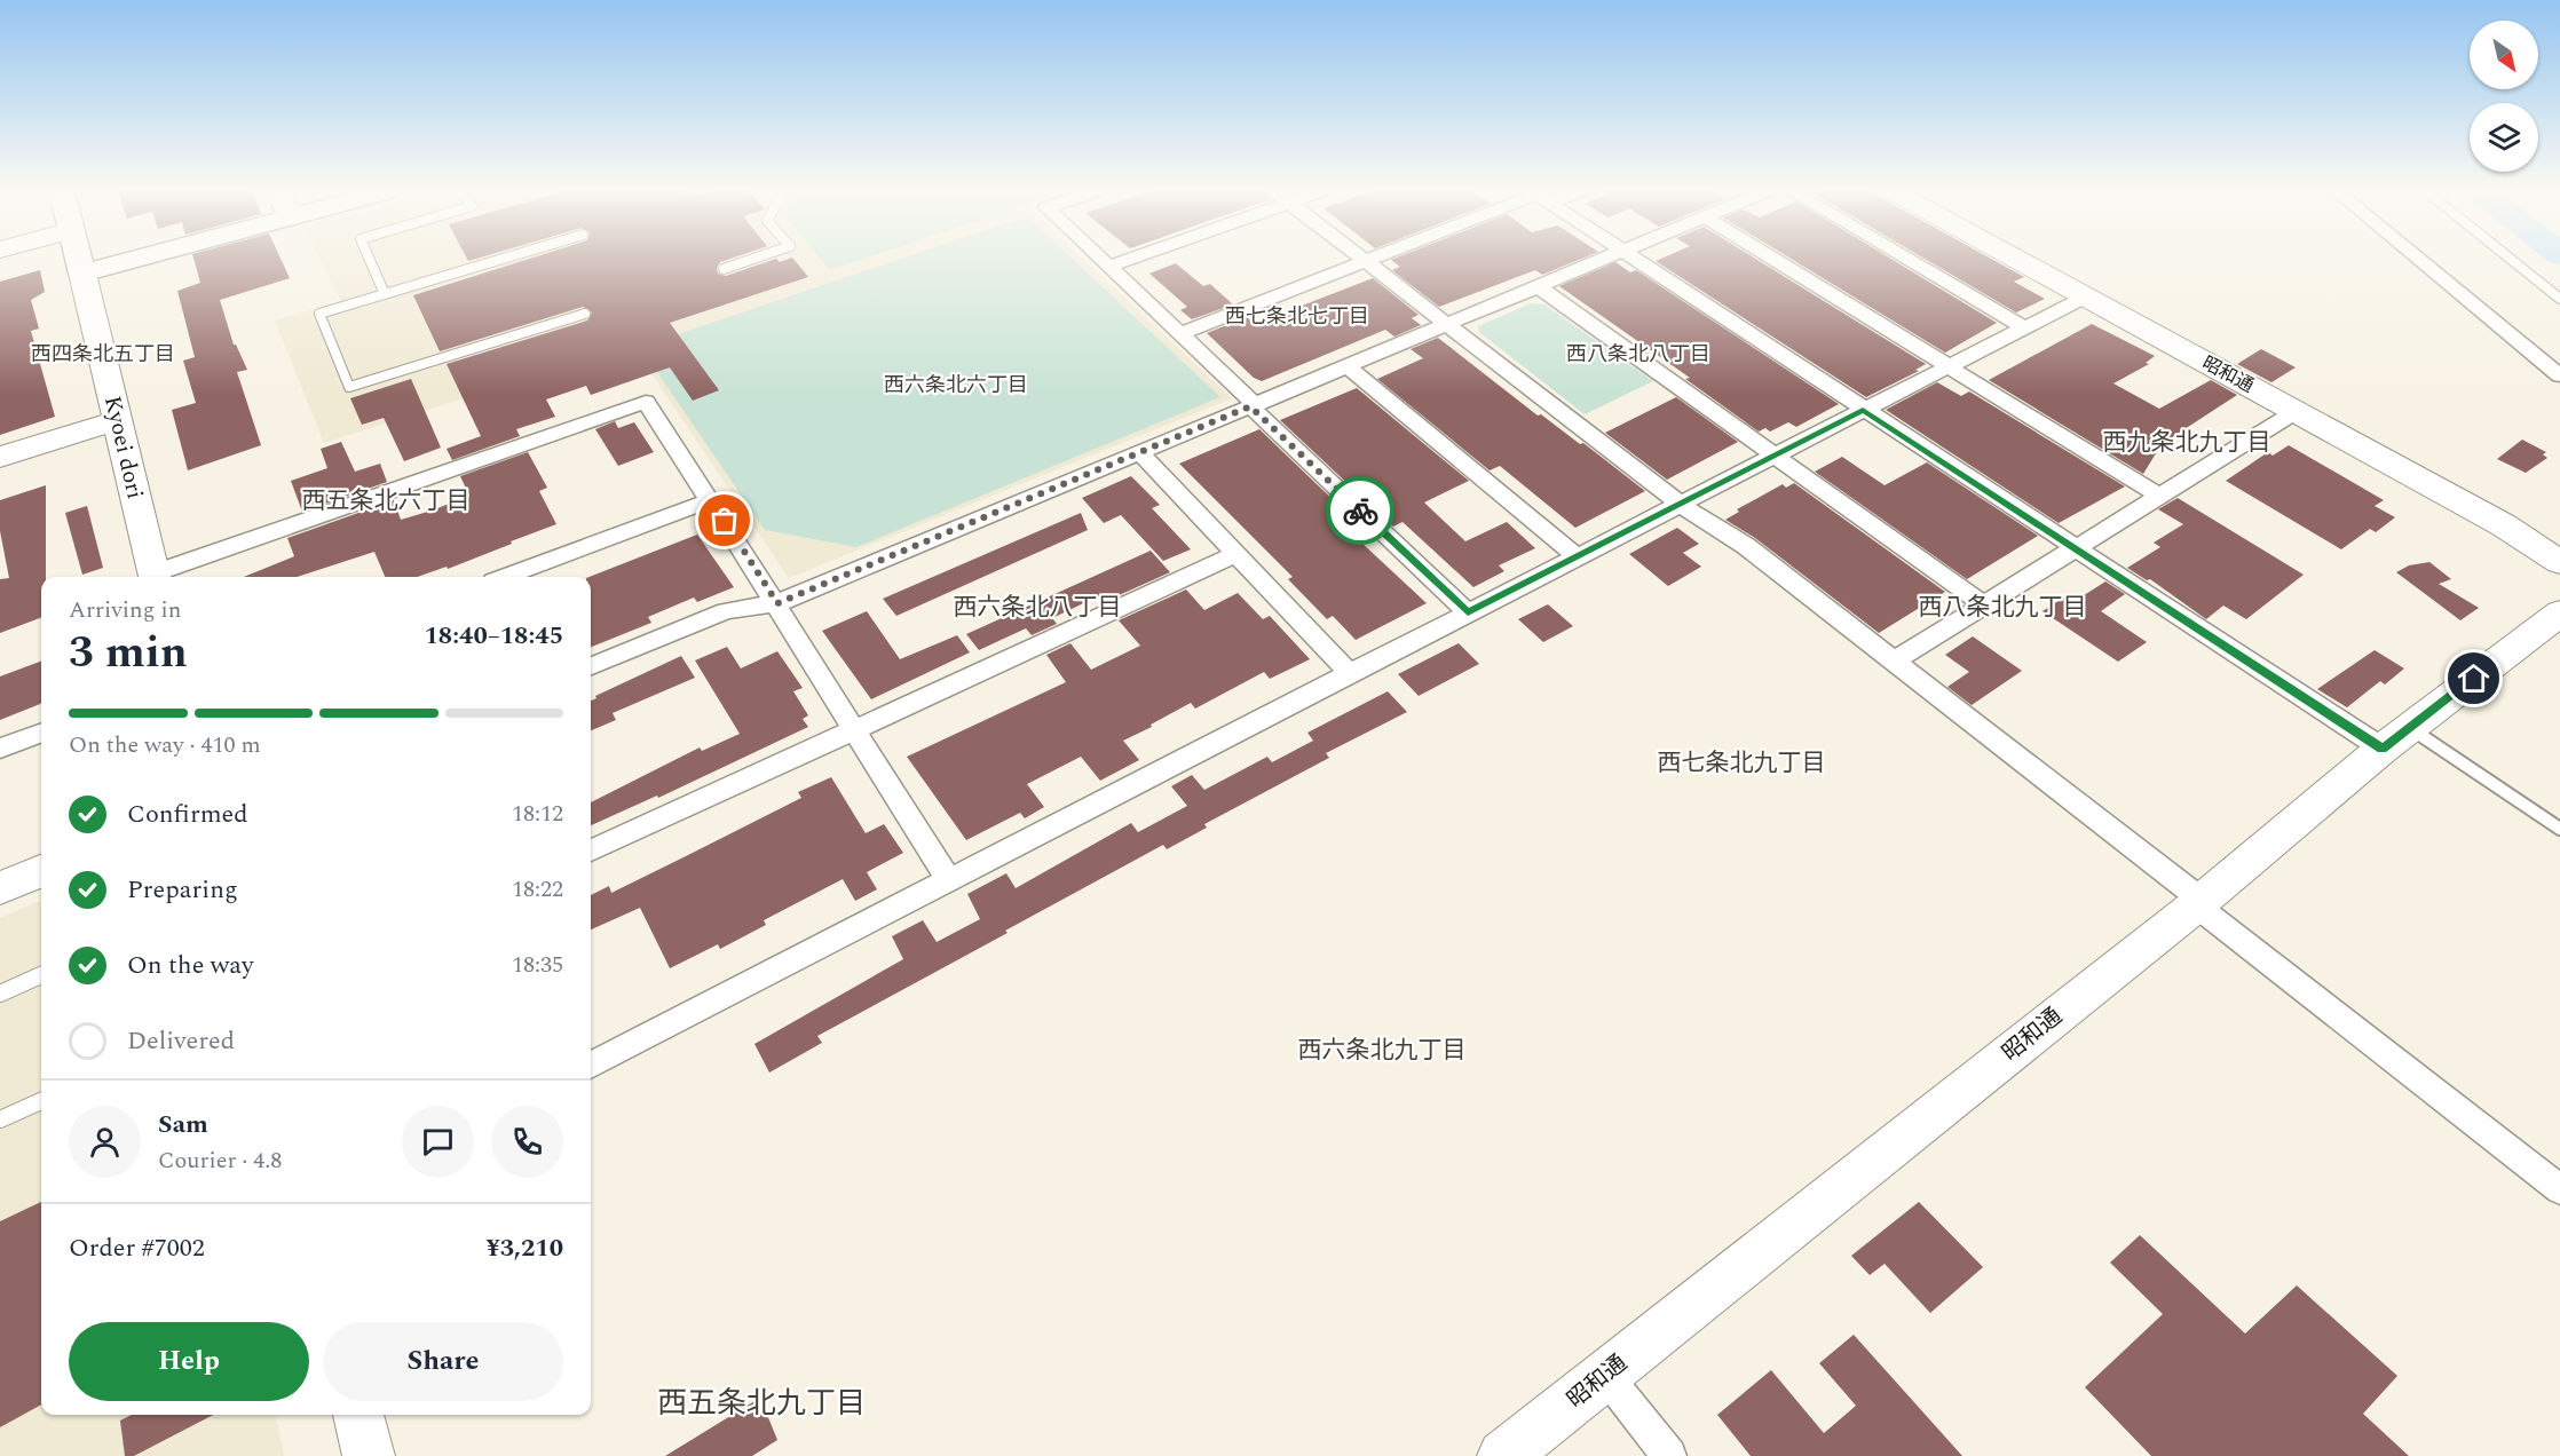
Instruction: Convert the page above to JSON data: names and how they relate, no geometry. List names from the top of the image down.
{
  "streets": {
    "street": ["昭和通", "Kyoei dori"]
  },
  "districts": [
    "西七条北七丁目",
    "西四条北五丁目",
    "西八条北八丁目",
    "西六条北六丁目",
    "西九条北九丁目",
    "西五条北六丁目",
    "西六条北八丁目",
    "西八条北九丁目",
    "西七条北九丁目",
    "西六条北九丁目",
    "西五条北九丁目"
  ],
  "north": "bottom right",
  "page": {
    "heading": ["3 min", "Arriving in", "18:40–18:45"],
    "panel": [
      "Sam",
      "Courier · 4.8",
      "Order #7002",
      "¥3,210"
    ],
    "bar": "On the way · 410 m",
    "list": [
      ["Confirmed", "18:12"],
      ["Preparing", "18:22"],
      ["On the way", "18:35"],
      "Delivered"
    ],
    "buttons": ["Help", "Share"]
  }
}
